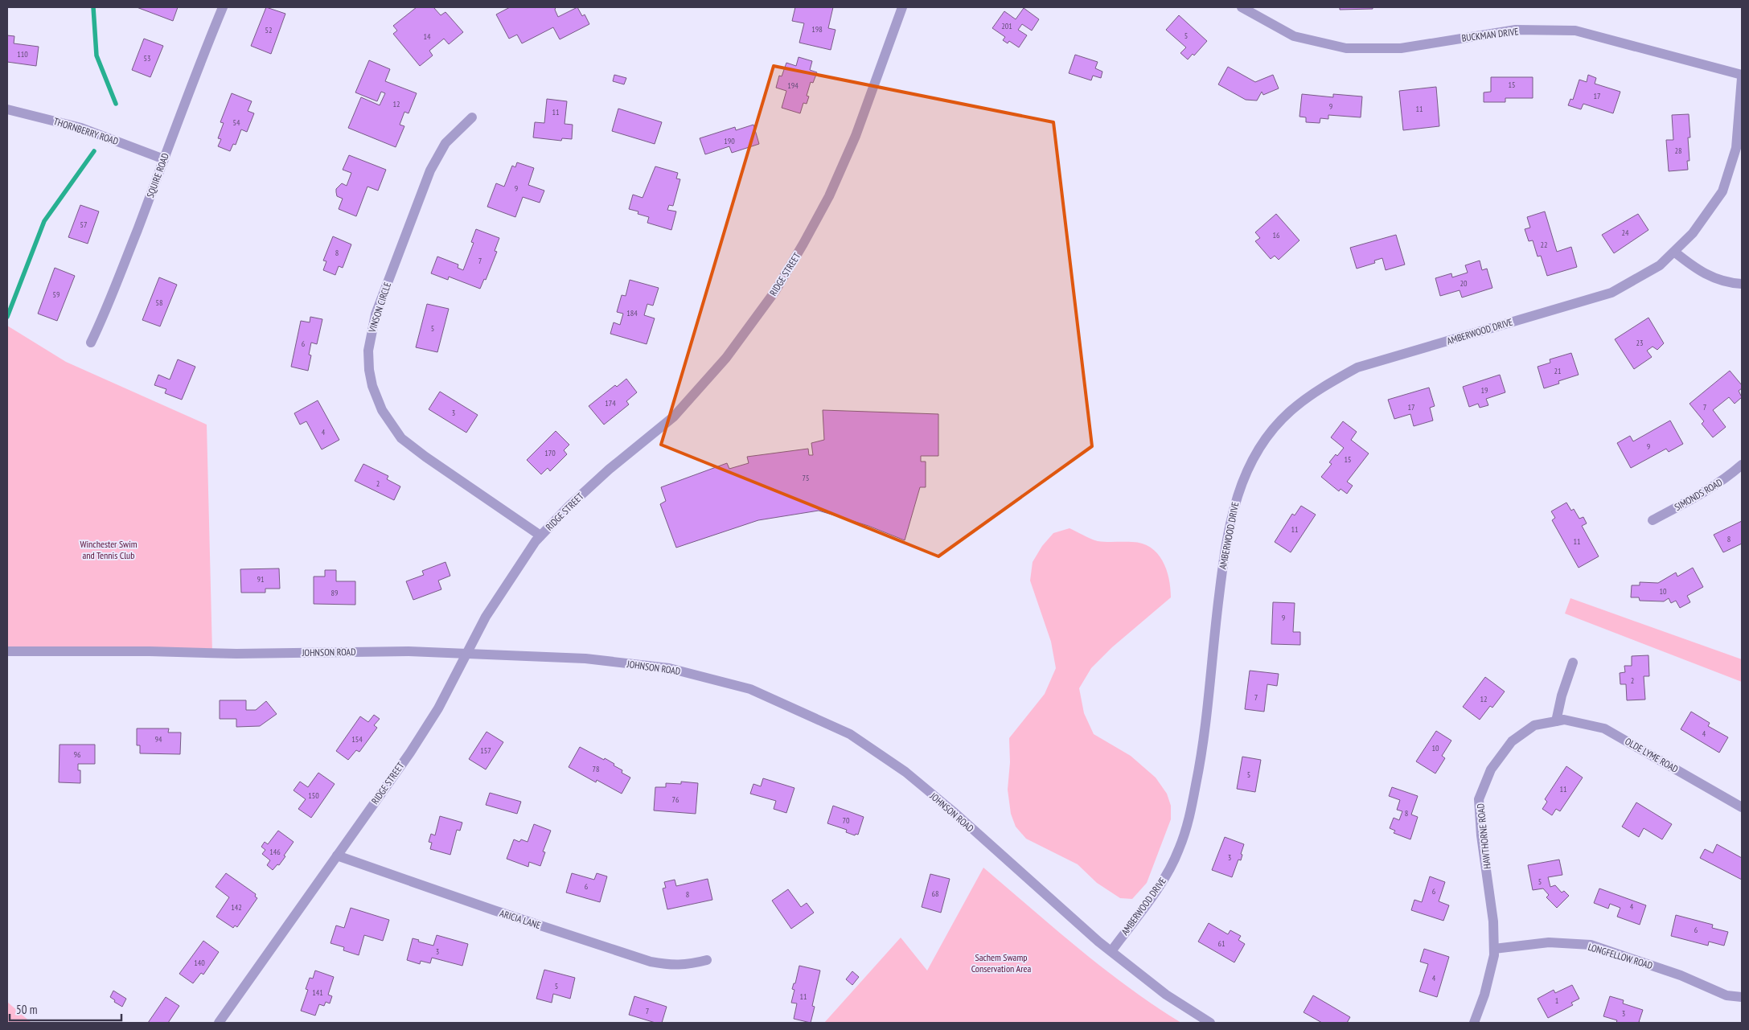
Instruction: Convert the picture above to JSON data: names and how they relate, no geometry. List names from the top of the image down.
{
  "streets": {
    "street": [
      "BUCKMAN DRIVE",
      "THORNBERRY ROAD",
      "SQUIRE ROAD",
      "RIDGE STREET",
      "VINSON CIRCLE",
      "AMBERWOOD DRIVE",
      "SIMONDS ROAD",
      "JOHNSON ROAD",
      "OLDE LYME ROAD",
      "HAWTHORNE ROAD",
      "ARICIA LANE",
      "LONGFELLOW ROAD"
    ]
  },
  "crossings": [
    ["BUCKMAN DRIVE", "AMBERWOOD DRIVE"],
    ["THORNBERRY ROAD", "SQUIRE ROAD"],
    ["RIDGE STREET", "VINSON CIRCLE"],
    ["RIDGE STREET", "JOHNSON ROAD"],
    ["RIDGE STREET", "ARICIA LANE"],
    ["AMBERWOOD DRIVE", "JOHNSON ROAD"],
    ["OLDE LYME ROAD", "HAWTHORNE ROAD"],
    ["HAWTHORNE ROAD", "LONGFELLOW ROAD"]
  ],
  "parks": ["Winchester Swim and Tennis Club", "Sachem Swamp Conservation Area"],
  "house_numbers": [
    "201",
    "198",
    "52",
    "5",
    "14",
    "110",
    "53",
    "15",
    "194",
    "17",
    "12",
    "9",
    "11",
    "11",
    "54",
    "190",
    "28",
    "9",
    "57",
    "24",
    "16",
    "22",
    "8",
    "7",
    "20",
    "59",
    "58",
    "184",
    "5",
    "23",
    "6",
    "21",
    "19",
    "174",
    "17",
    "7",
    "3",
    "4",
    "9",
    "170",
    "15",
    "75",
    "2",
    "11",
    "8",
    "11",
    "91",
    "10",
    "89",
    "9",
    "2",
    "7",
    "12",
    "4",
    "94",
    "154",
    "10",
    "157",
    "96",
    "78",
    "5",
    "11",
    "150",
    "76",
    "8",
    "70",
    "146",
    "3",
    "5",
    "6",
    "6",
    "68",
    "8",
    "4",
    "142",
    "6",
    "61",
    "3",
    "140",
    "4",
    "5",
    "141",
    "11",
    "1",
    "7",
    "3"
  ],
  "scale_bar": "50 m"
}
